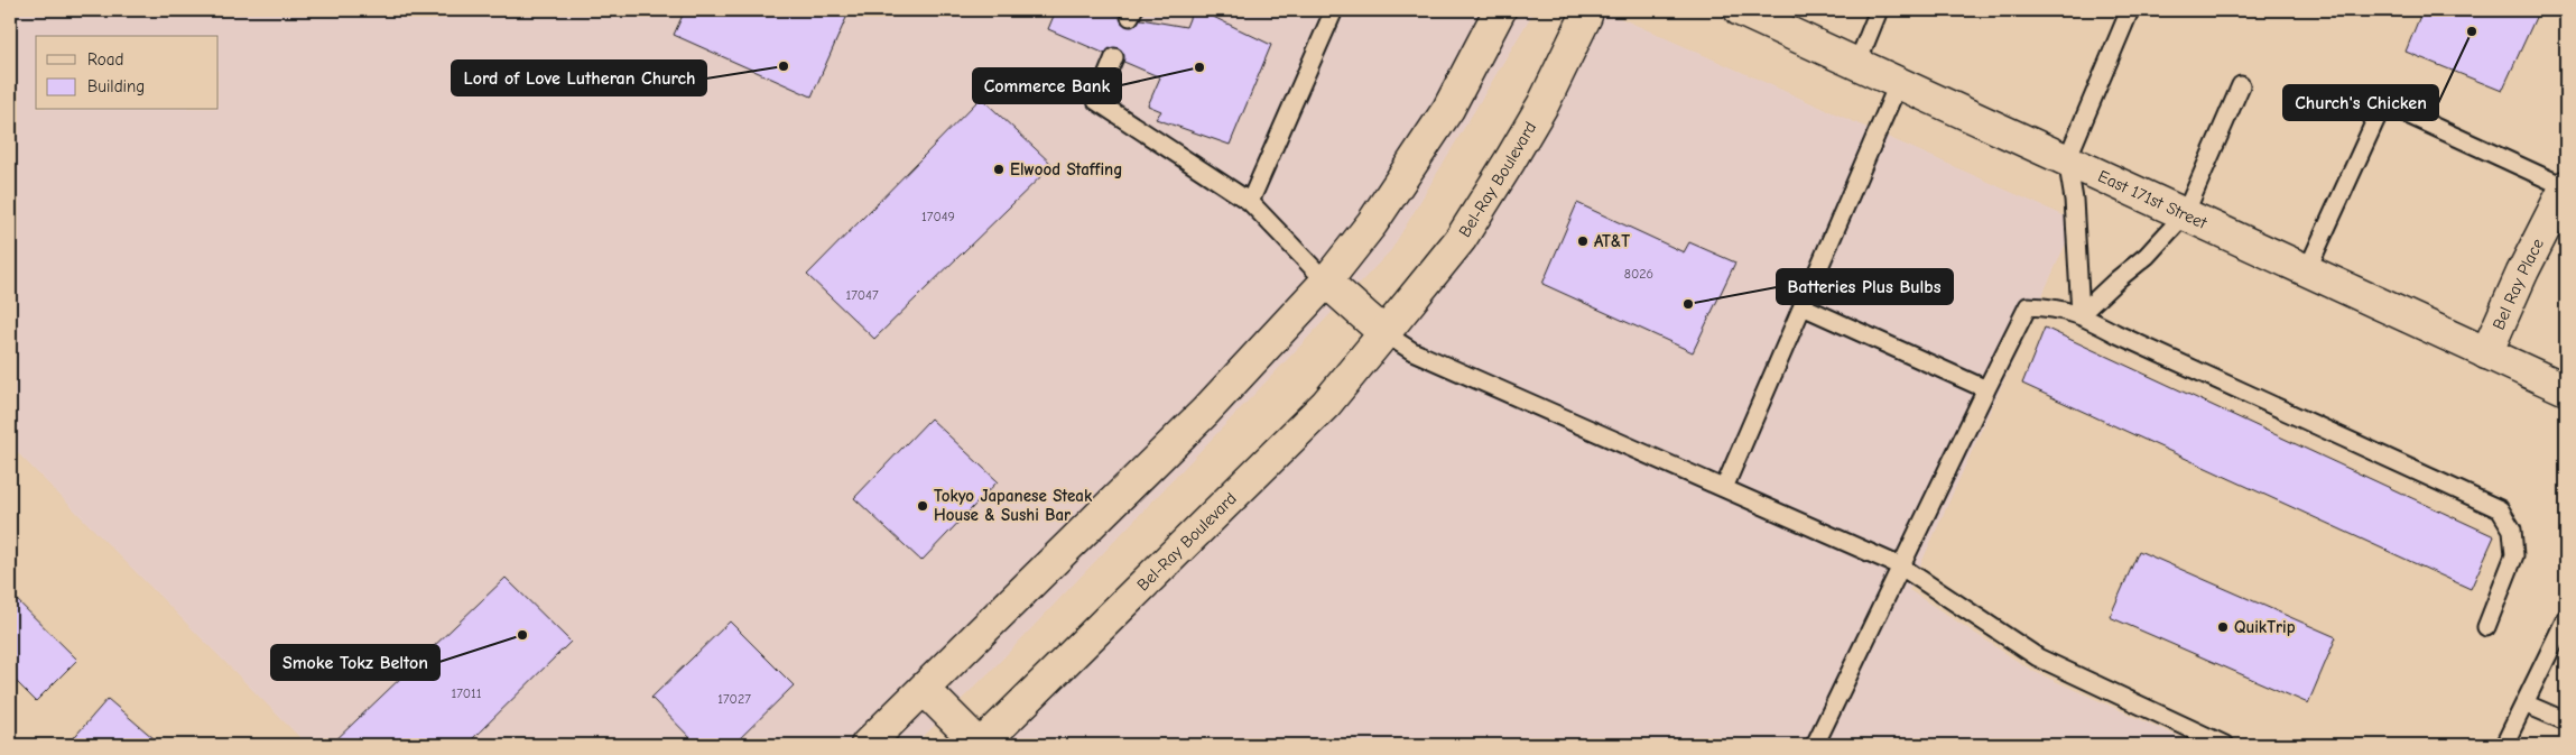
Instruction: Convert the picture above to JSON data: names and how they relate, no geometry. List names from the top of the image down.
{
  "streets": {
    "street": ["Bel-Ray Boulevard", "East 171st Street", "Bel Ray Place"]
  },
  "crossings": [
    ["East 171st Street", "Bel Ray Place"]
  ],
  "places": [
    "Church's Chicken",
    "Lord of Love Lutheran Church",
    "Commerce Bank",
    "Elwood Staffing",
    "AT&T",
    "Batteries Plus Bulbs",
    "Tokyo Japanese Steak House & Sushi Bar",
    "QuikTrip",
    "Smoke Tokz Belton"
  ],
  "house_numbers": [
    "17049",
    "8026",
    "17047",
    "17011",
    "17027"
  ],
  "legend": ["Road", "Building"]
}
